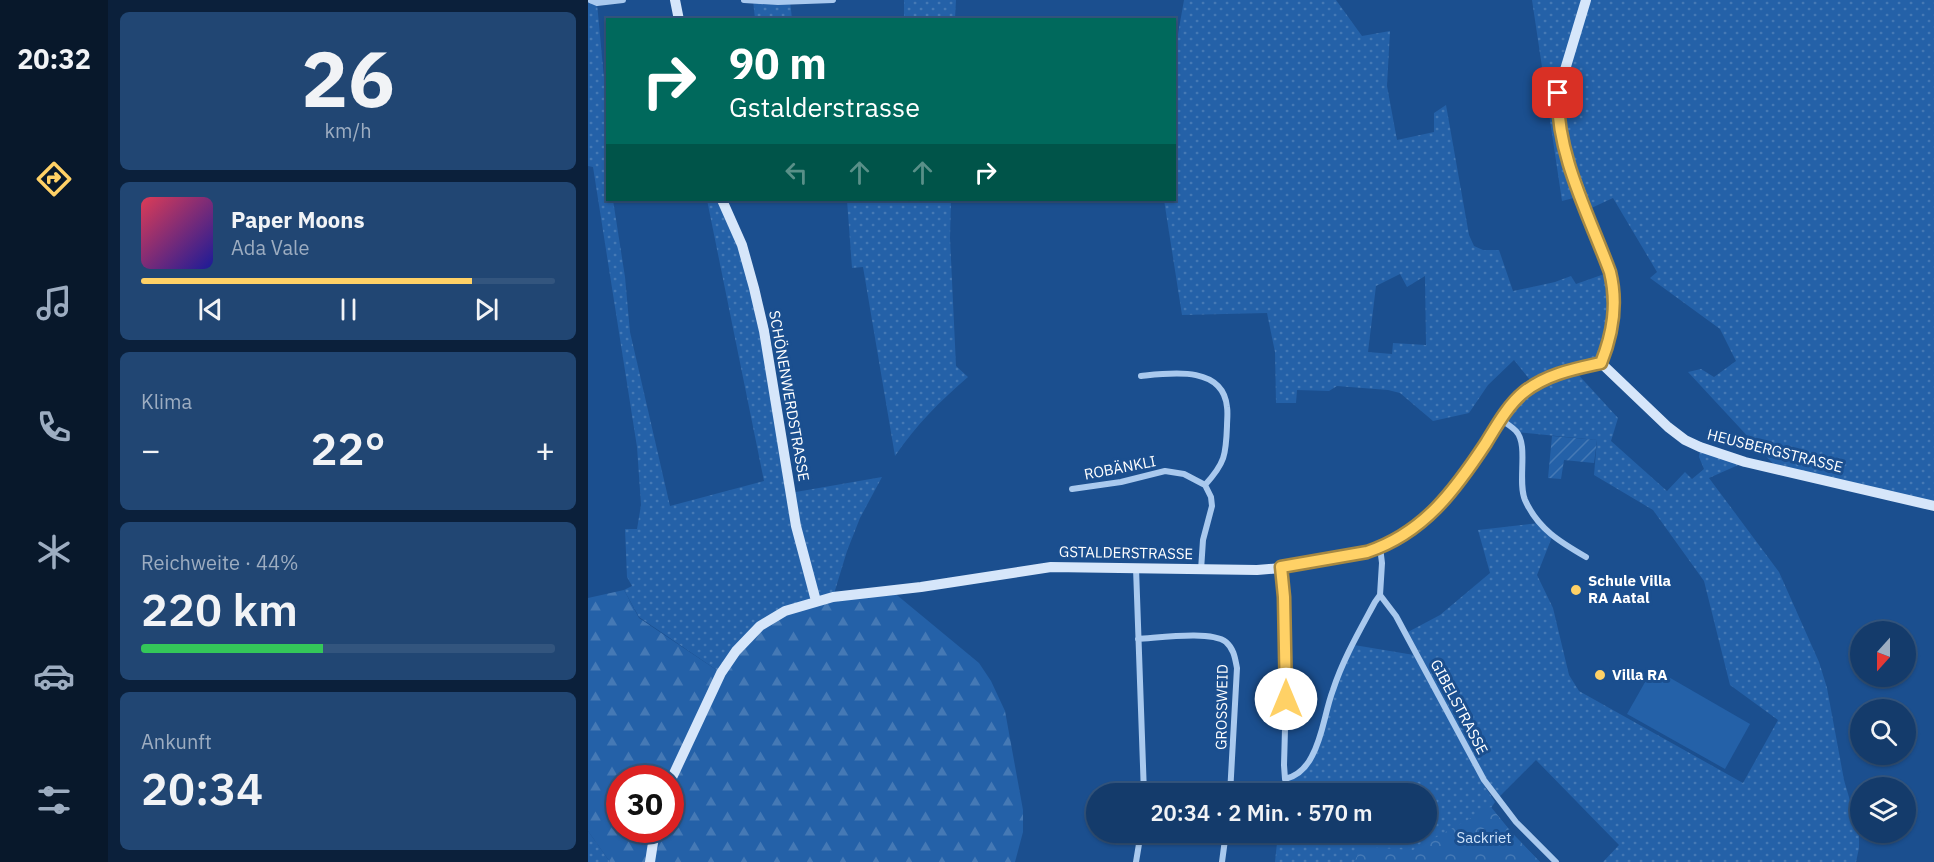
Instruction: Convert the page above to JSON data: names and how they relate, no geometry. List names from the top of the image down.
{
  "streets": {
    "street": [
      "SCHÖNENWERDSTRASSE",
      "HEUSBERGSTRASSE",
      "ROBÄNKLI",
      "GSTALDERSTRASSE",
      "GROSSWEID",
      "GIBELSTRASSE"
    ]
  },
  "crossings": [
    ["SCHÖNENWERDSTRASSE", "GSTALDERSTRASSE"],
    ["HEUSBERGSTRASSE", "GSTALDERSTRASSE"]
  ],
  "parks": ["Sackriet"],
  "places": ["Schule Villa RA Aatal", "Villa RA"],
  "north": "bottom",
  "page": {
    "tabs": "20:32",
    "tile": [
      ["26", "km/h"],
      "Klima",
      ["Reichweite · 44%", "220 km"],
      ["Ankunft", "20:34"]
    ],
    "turn": ["90 m", "Gstalderstrasse"],
    "song": ["Paper Moons", "Ada Vale"],
    "heat": ["−", "22°", "+"],
    "limit": "30",
    "trip": "20:34 · 2 Min. · 570 m"
  }
}
